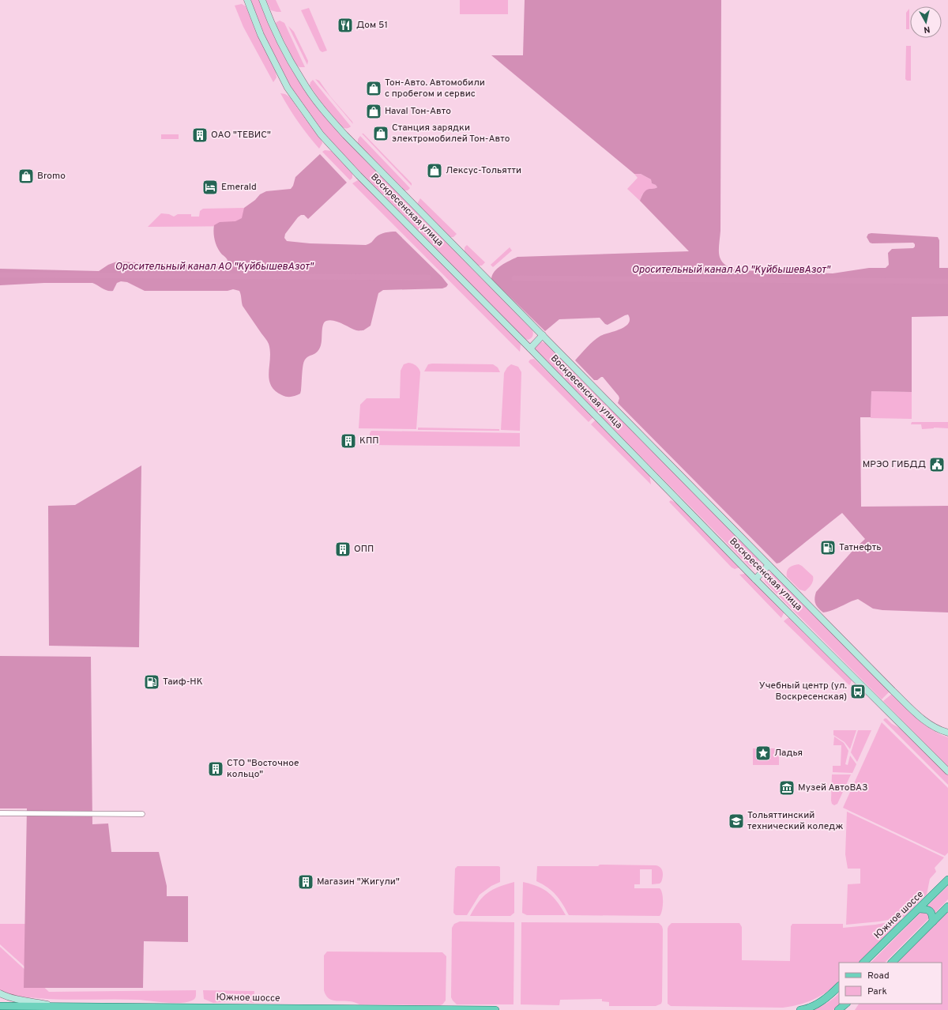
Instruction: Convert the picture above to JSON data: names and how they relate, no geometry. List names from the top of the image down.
{
  "streets": {
    "main road": ["Воскресенская улица", "Южное шоссе"]
  },
  "water": ["Оросительный канал АО \"КуйбышевАзот\""],
  "places": {
    "restaurant": ["Дом 51"],
    "shop": [
      "Тон-Авто. Автомобили с пробегом и сервис",
      "Haval Тон-Авто",
      "Станция зарядки электромобилей Тон-Авто",
      "Лексус-Тольятти",
      "Bromo"
    ],
    "building": [
      "ОАО \"ТЕВИС\"",
      "КПП",
      "ОПП",
      "СТО \"Восточное кольцо\"",
      "Магазин \"Жигули\""
    ],
    "hotel": ["Emerald"],
    "public building": ["МРЭО ГИБДД"],
    "fuel station": ["Татнефть", "Таиф-НК"],
    "bus stop": ["Учебный центр (ул. Воскресенская)"],
    "place": ["Ладья"],
    "museum": ["Музей АвтоВАЗ"],
    "school or university": ["Тольяттинский технический коледж"]
  },
  "legend": ["Road", "Park"],
  "north": "bottom"
}
